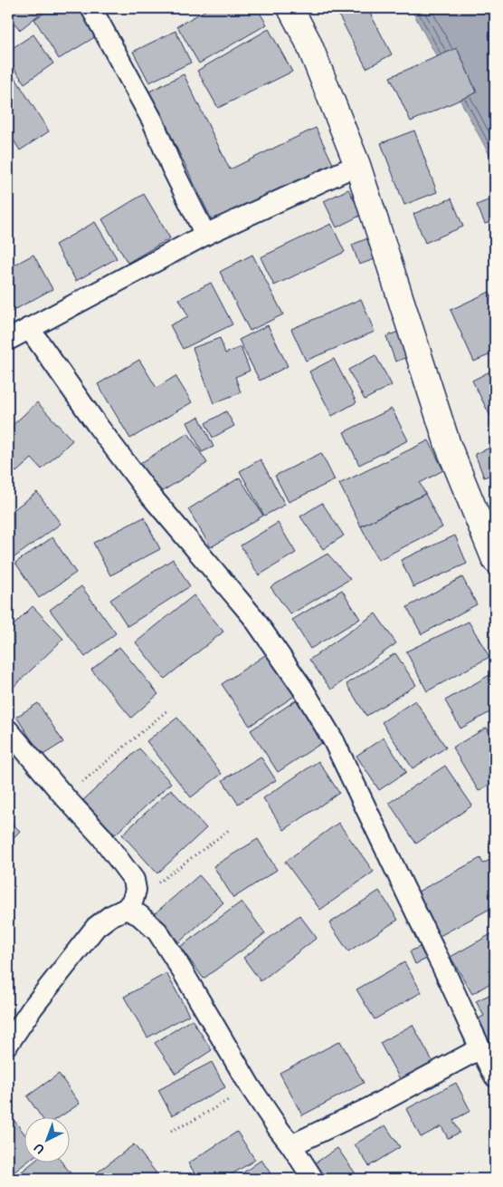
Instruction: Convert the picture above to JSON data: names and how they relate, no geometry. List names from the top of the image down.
{
  "north": "bottom left"
}
